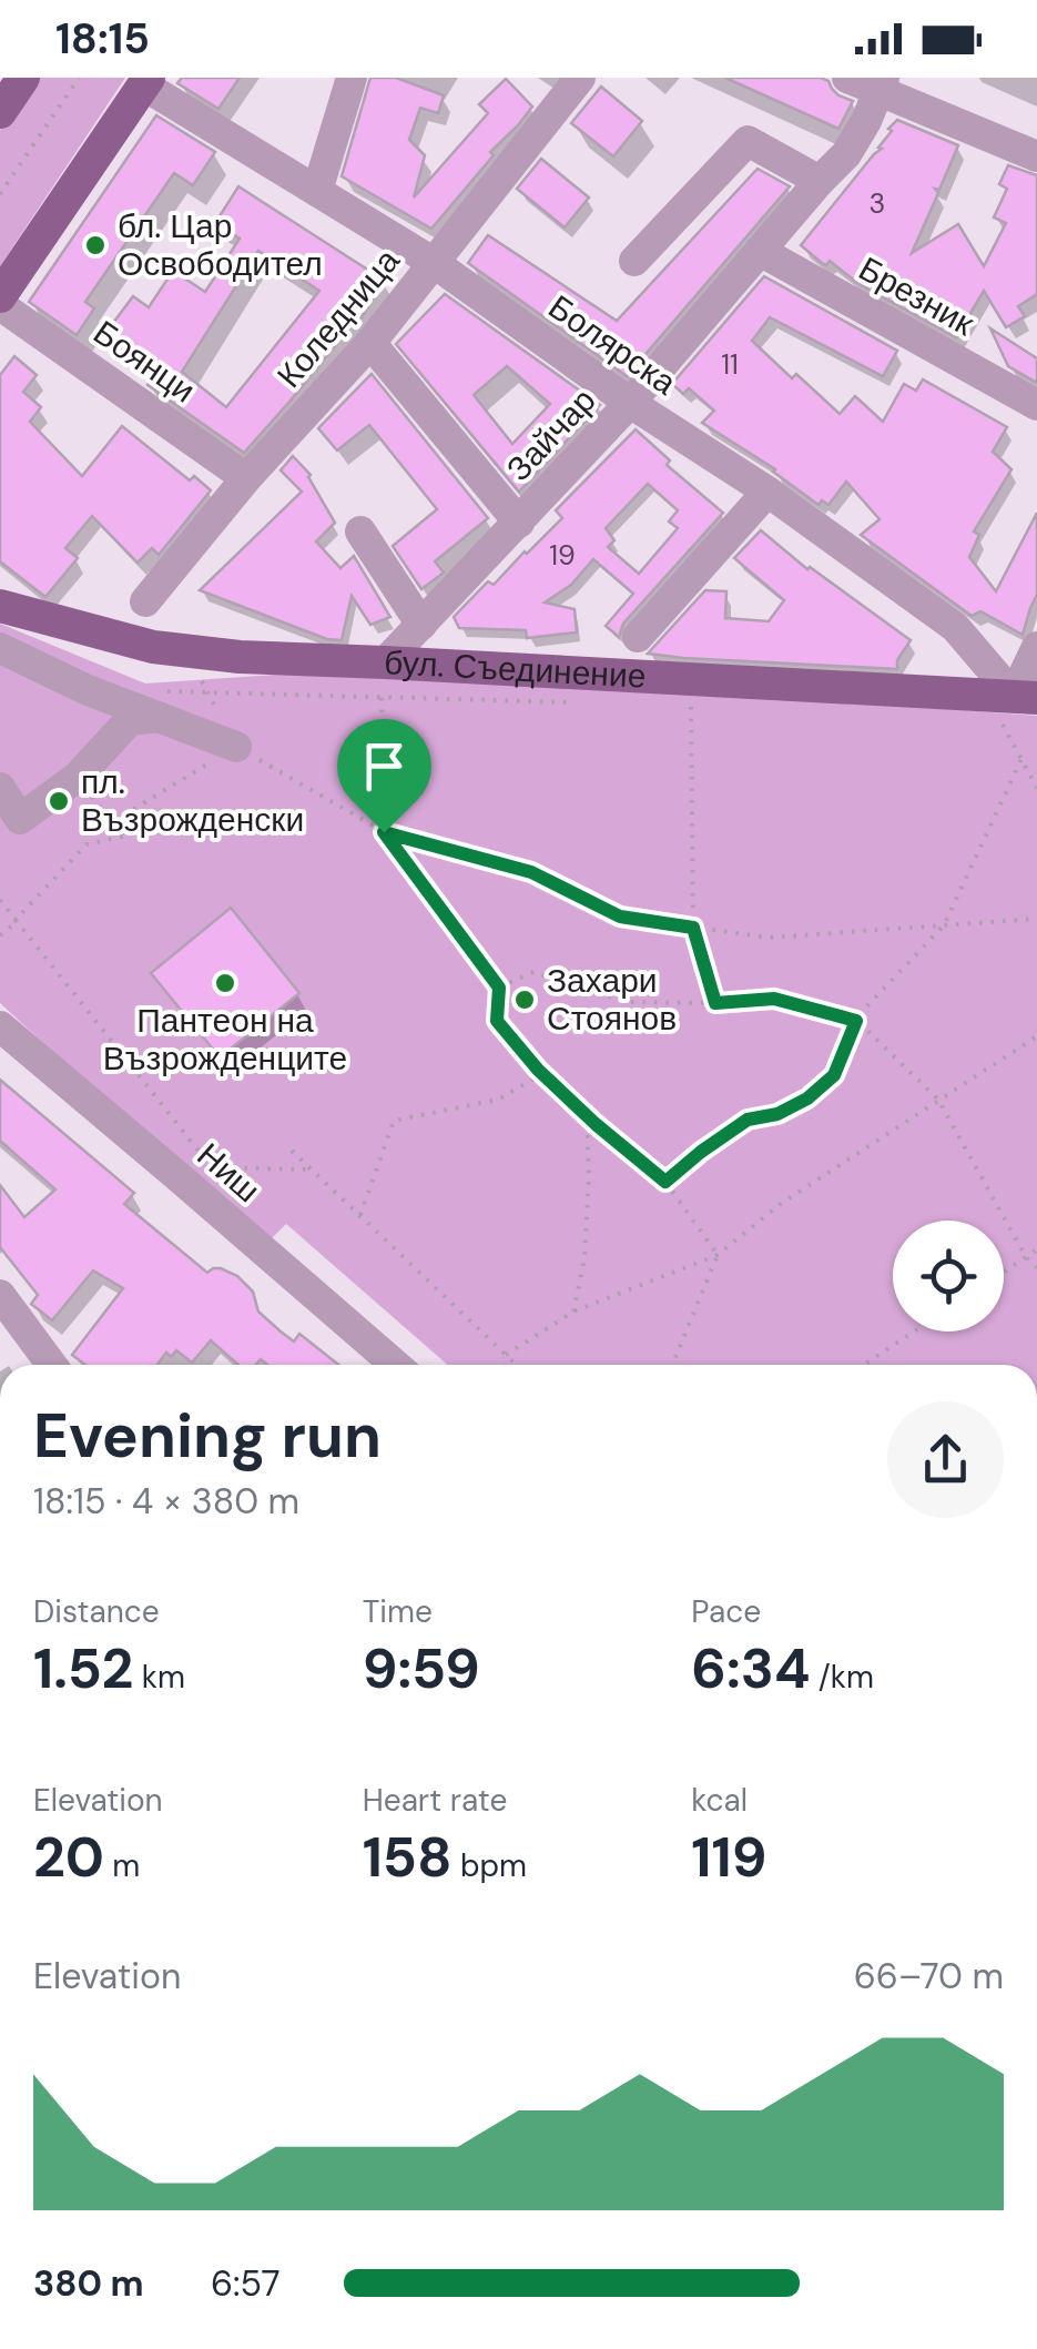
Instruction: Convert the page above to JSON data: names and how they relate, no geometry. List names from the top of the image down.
{
  "streets": {
    "main road": ["бул. Съединение"],
    "street": [
      "Брезник",
      "Коледница",
      "Болярска",
      "Боянци",
      "Зайчар",
      "Ниш"
    ]
  },
  "crossings": [
    ["Брезник", "Зайчар"],
    ["Коледница", "Болярска"],
    ["Коледница", "Боянци"],
    ["Болярска", "Зайчар"],
    ["Болярска", "бул. Съединение"],
    ["Зайчар", "бул. Съединение"]
  ],
  "places": [
    "бл. Цар Освободител",
    "пл. Възрожденски",
    "Пантеон на Възрожденците",
    "Захари Стоянов"
  ],
  "house_numbers": ["3", "11", "19"],
  "page": {
    "status": "18:15",
    "heading": ["Evening run", "18:15 · 4 × 380 m"],
    "stats": [
      ["Distance", "1.52 km"],
      ["Time", "9:59"],
      ["Pace", "6:34 /km"],
      ["Elevation", "20 m"],
      ["Heart rate", "158 bpm"],
      ["kcal", "119"]
    ],
    "chart": ["Elevation", "66–70 m"],
    "list": [
      {
        "name": "380 m",
        "note": "6:57"
      }
    ]
  }
}
